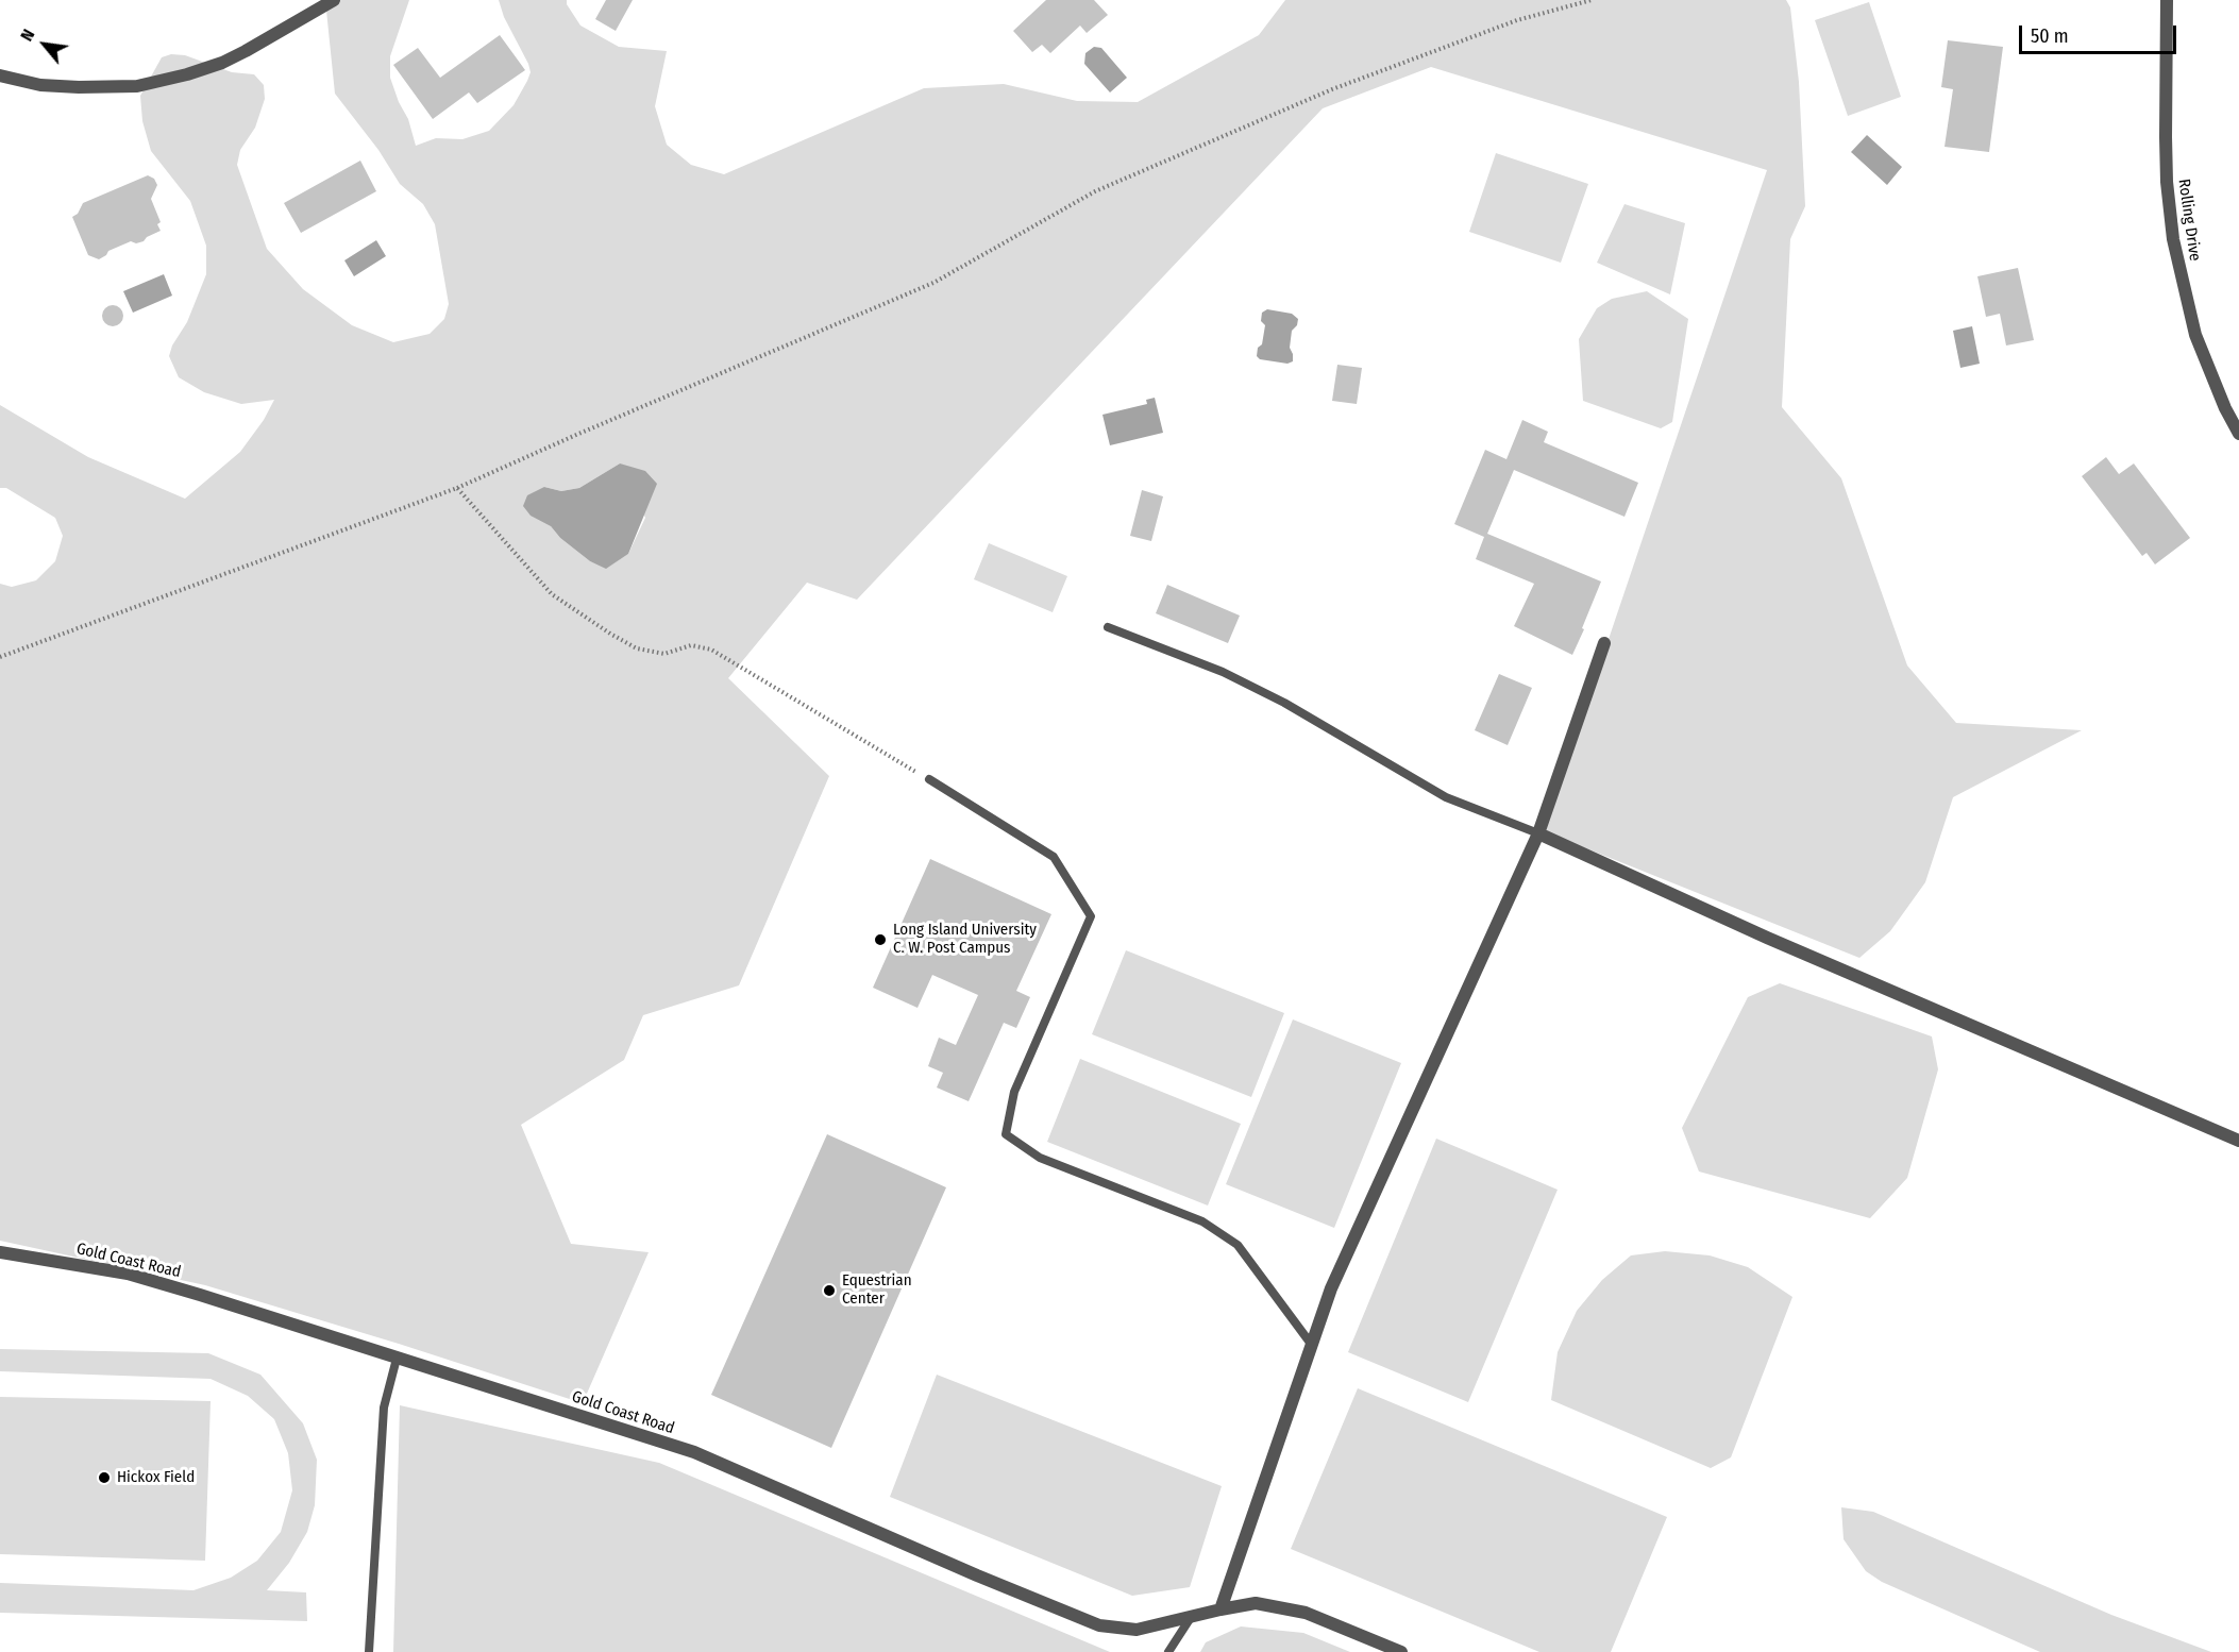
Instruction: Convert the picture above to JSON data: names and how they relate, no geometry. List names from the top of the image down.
{
  "streets": {
    "street": ["Rolling Drive", "Gold Coast Road"]
  },
  "places": ["Long Island University C. W. Post Campus", "Equestrian Center", "Hickox Field"],
  "scale_bar": "50 m",
  "north": "top left"
}
